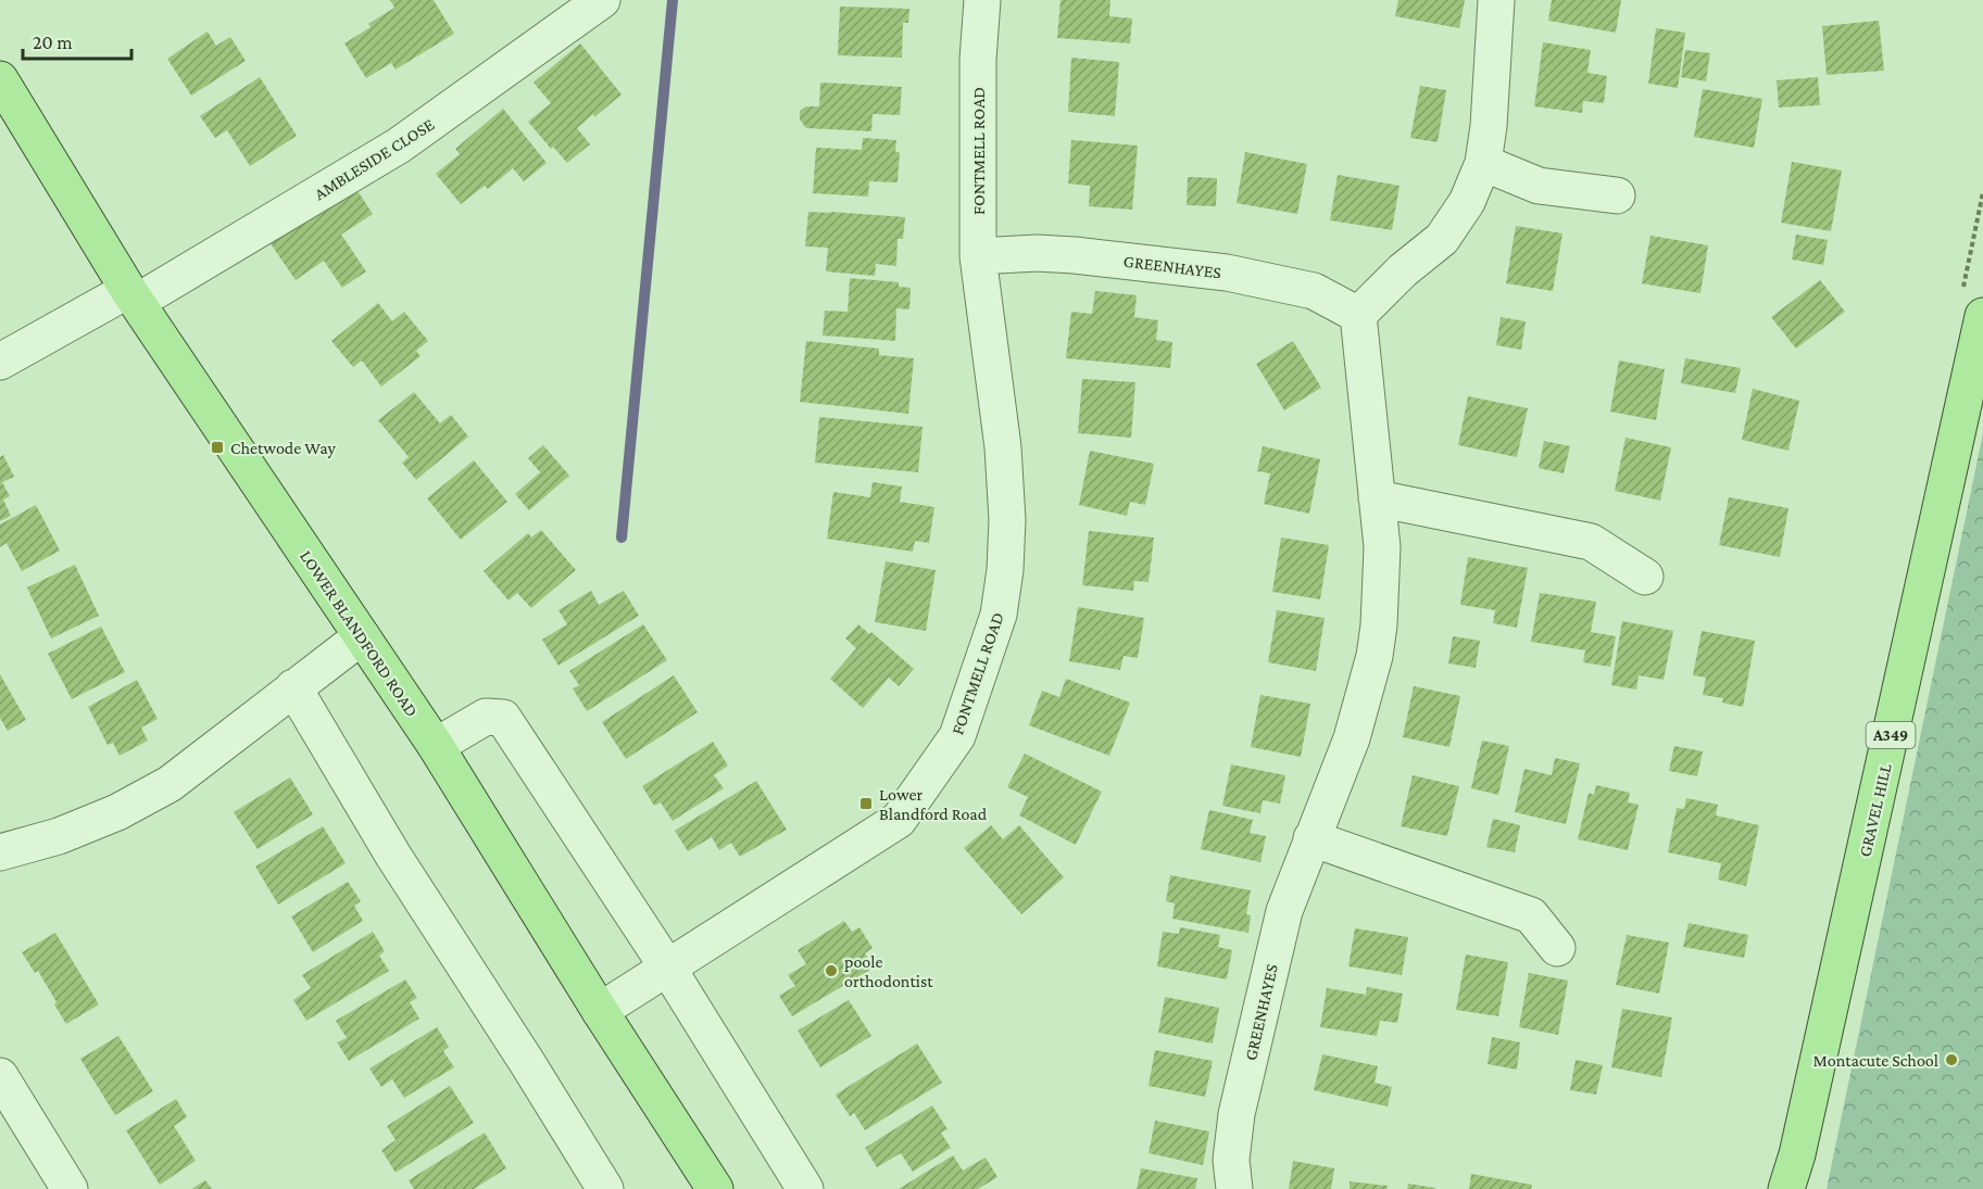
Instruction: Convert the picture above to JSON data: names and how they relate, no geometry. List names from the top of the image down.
{
  "streets": {
    "main road": ["LOWER BLANDFORD ROAD", "A349", "GRAVEL HILL"],
    "street": ["FONTMELL ROAD", "AMBLESIDE CLOSE", "GREENHAYES"]
  },
  "crossings": [
    ["FONTMELL ROAD", "GREENHAYES"],
    ["FONTMELL ROAD", "LOWER BLANDFORD ROAD"],
    ["AMBLESIDE CLOSE", "LOWER BLANDFORD ROAD"]
  ],
  "places": {
    "transit": ["Chetwode Way", "Lower Blandford Road"],
    "other": ["poole orthodontist", "Montacute School"]
  },
  "scale_bar": "20 m"
}
